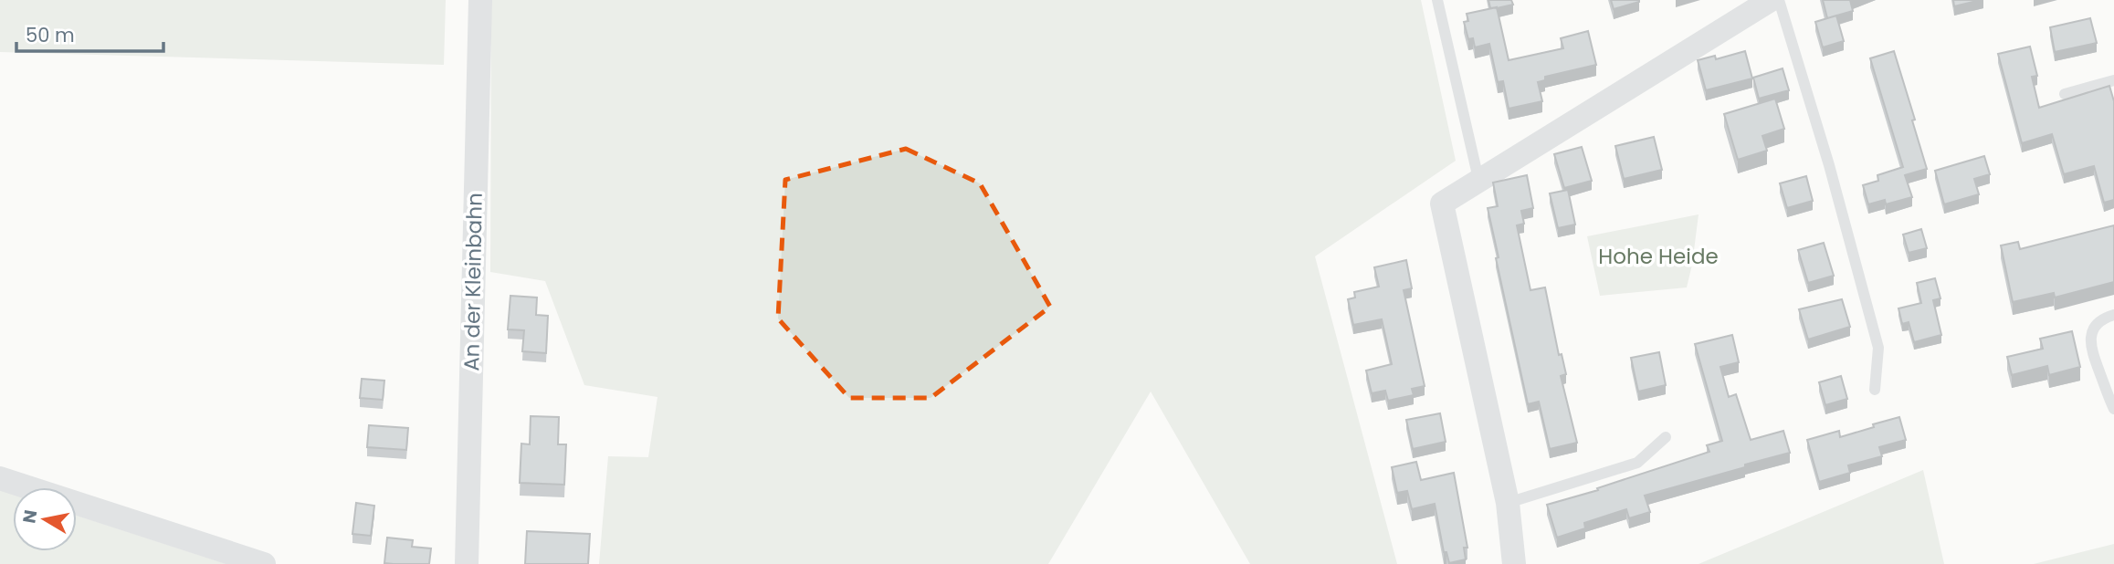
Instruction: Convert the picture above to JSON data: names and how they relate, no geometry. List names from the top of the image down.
{
  "streets": {
    "street": ["An der Kleinbahn"]
  },
  "parks": ["Hohe Heide"],
  "scale_bar": "50 m",
  "north": "left"
}
